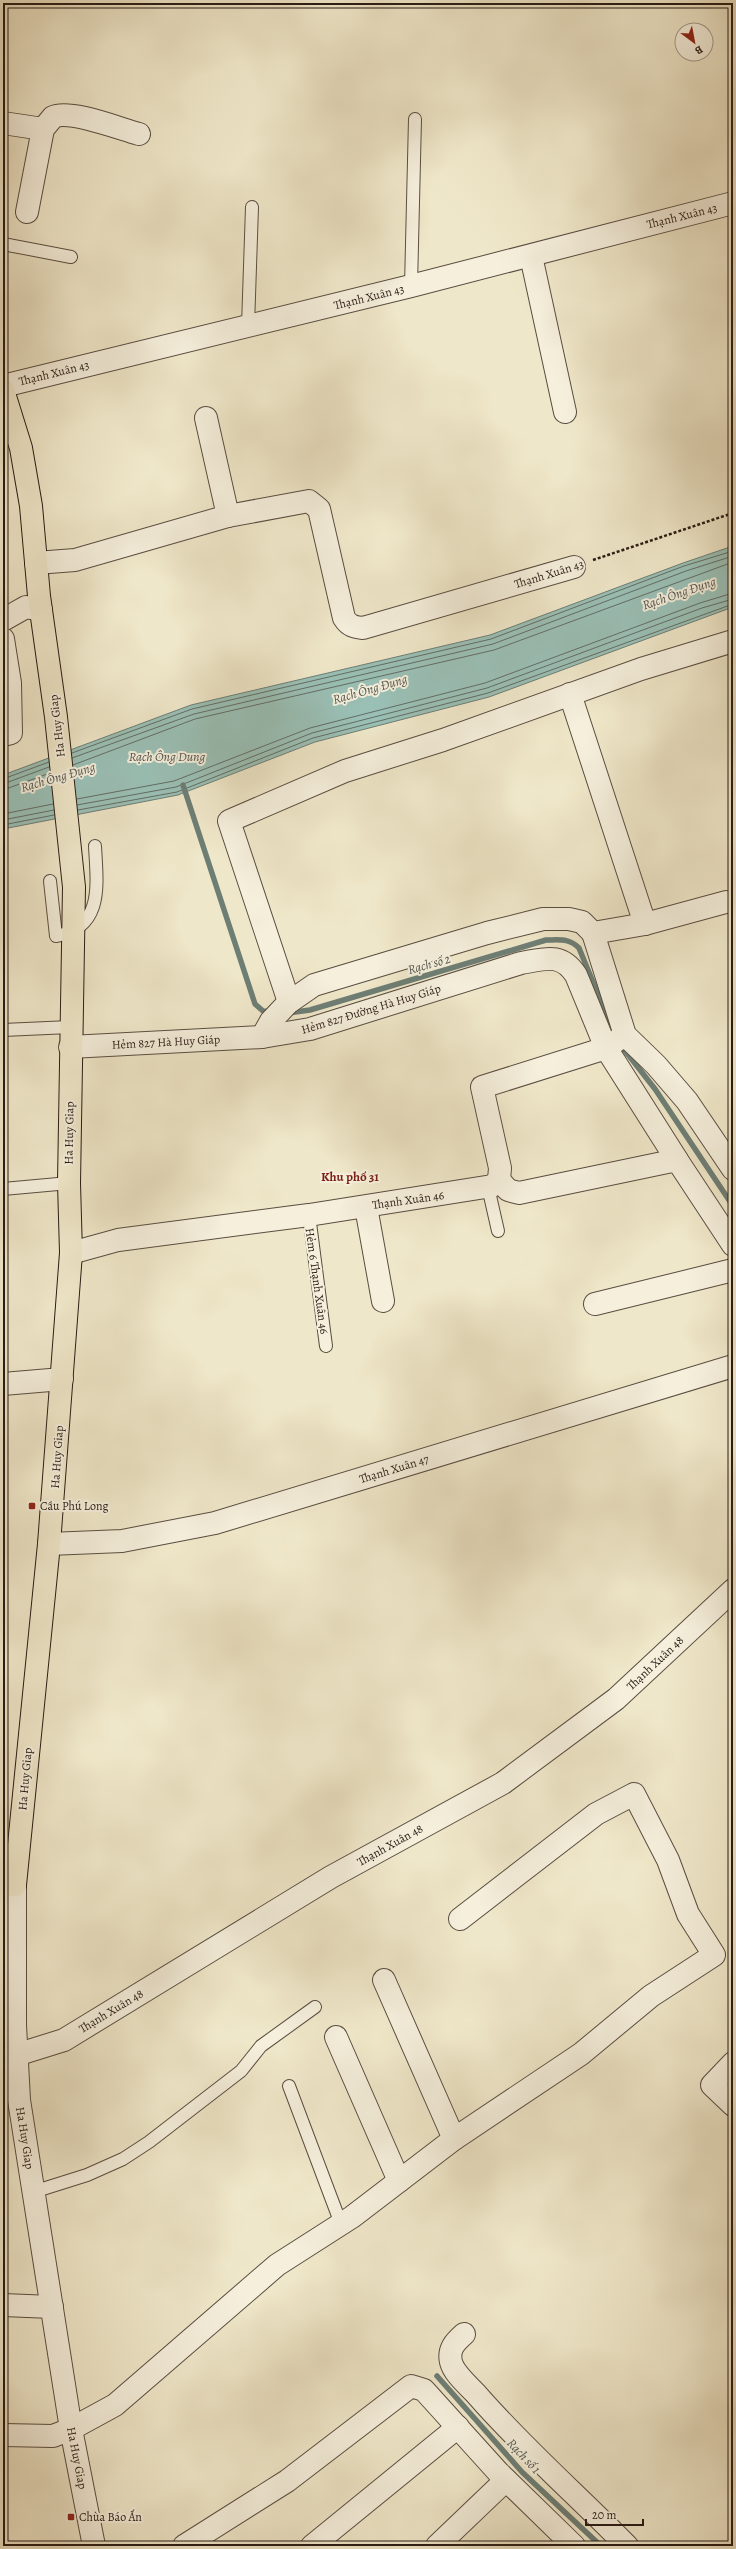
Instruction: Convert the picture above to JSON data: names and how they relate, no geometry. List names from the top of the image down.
{
  "streets": {
    "main road": ["Ha Huy Giap"],
    "street": [
      "Thạnh Xuân 43",
      "Hẻm 827 Đường Hà Huy Giáp",
      "Hẻm 827 Hà Huy Giáp",
      "Thạnh Xuân 46",
      "Thạnh Xuân 47",
      "Thạnh Xuân 48"
    ],
    "lane": ["Hẻm 6 Thạnh Xuân 46"]
  },
  "crossings": [
    ["Ha Huy Giap", "Hẻm 827 Hà Huy Giáp"],
    ["Ha Huy Giap", "Thạnh Xuân 46"],
    ["Ha Huy Giap", "Thạnh Xuân 47"],
    ["Ha Huy Giap", "Thạnh Xuân 48"],
    ["Hẻm 827 Đường Hà Huy Giáp", "Hẻm 827 Hà Huy Giáp"],
    ["Thạnh Xuân 46", "Hẻm 6 Thạnh Xuân 46"]
  ],
  "districts": ["Khu phố 31"],
  "water": [
    "Rạch Ông Đụng",
    "Rạch Ông Dung",
    "Rạch số 2",
    "Rạch số 1"
  ],
  "places": {
    "transit": ["Cầu Phú Long", "Chùa Báo Ấn"]
  },
  "scale_bar": "20 m",
  "north": "bottom right"
}
